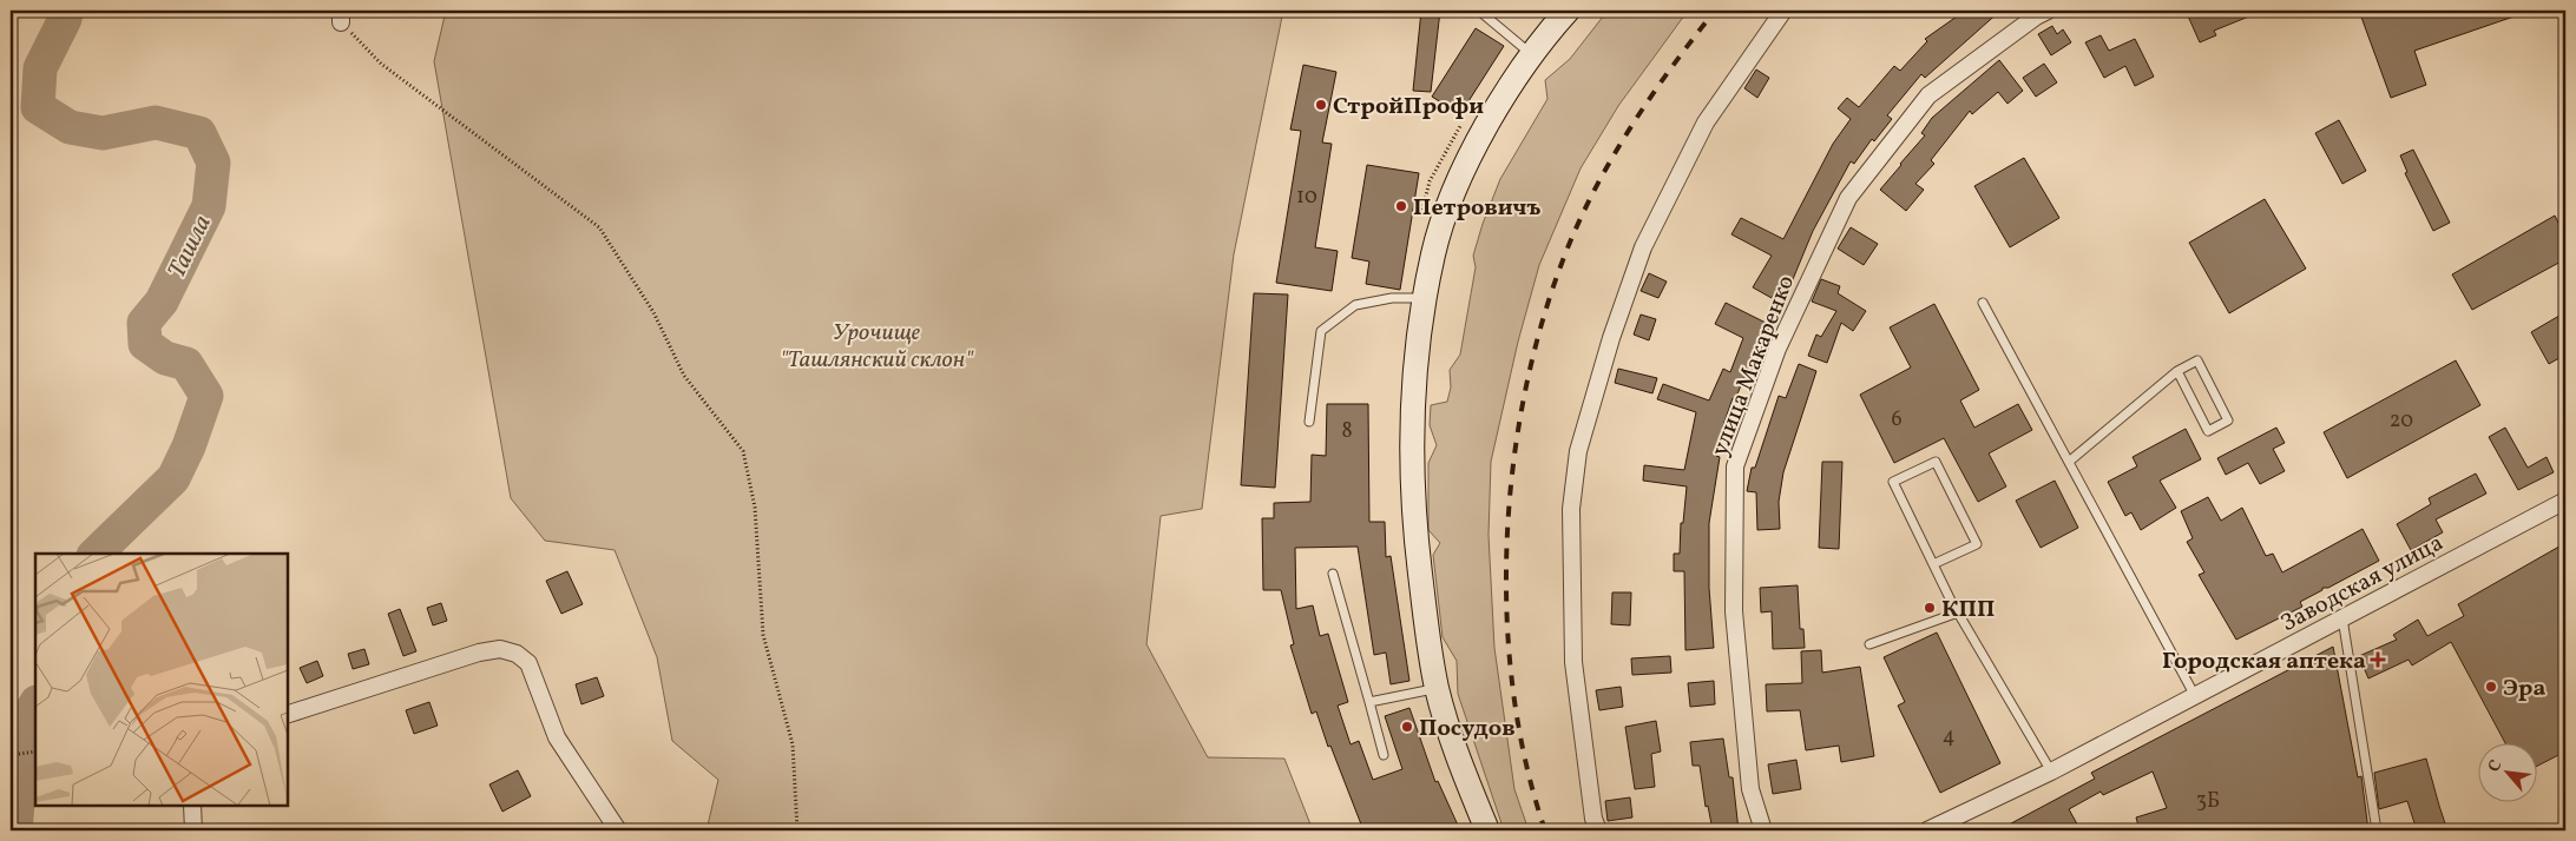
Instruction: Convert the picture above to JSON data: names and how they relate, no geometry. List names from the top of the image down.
{
  "streets": {
    "street": ["улица Макаренко", "Заводская улица"]
  },
  "water": ["Ташла"],
  "parks": ["Урочище \"Ташлянский склон\""],
  "places": {
    "other": [
      "СтройПрофи",
      "Петровичъ",
      "КПП",
      "Эра",
      "Посудов"
    ],
    "health": ["Городская аптека"]
  },
  "house_numbers": [
    "10",
    "6",
    "20",
    "8",
    "4",
    "3Б"
  ],
  "north": "top left"
}
